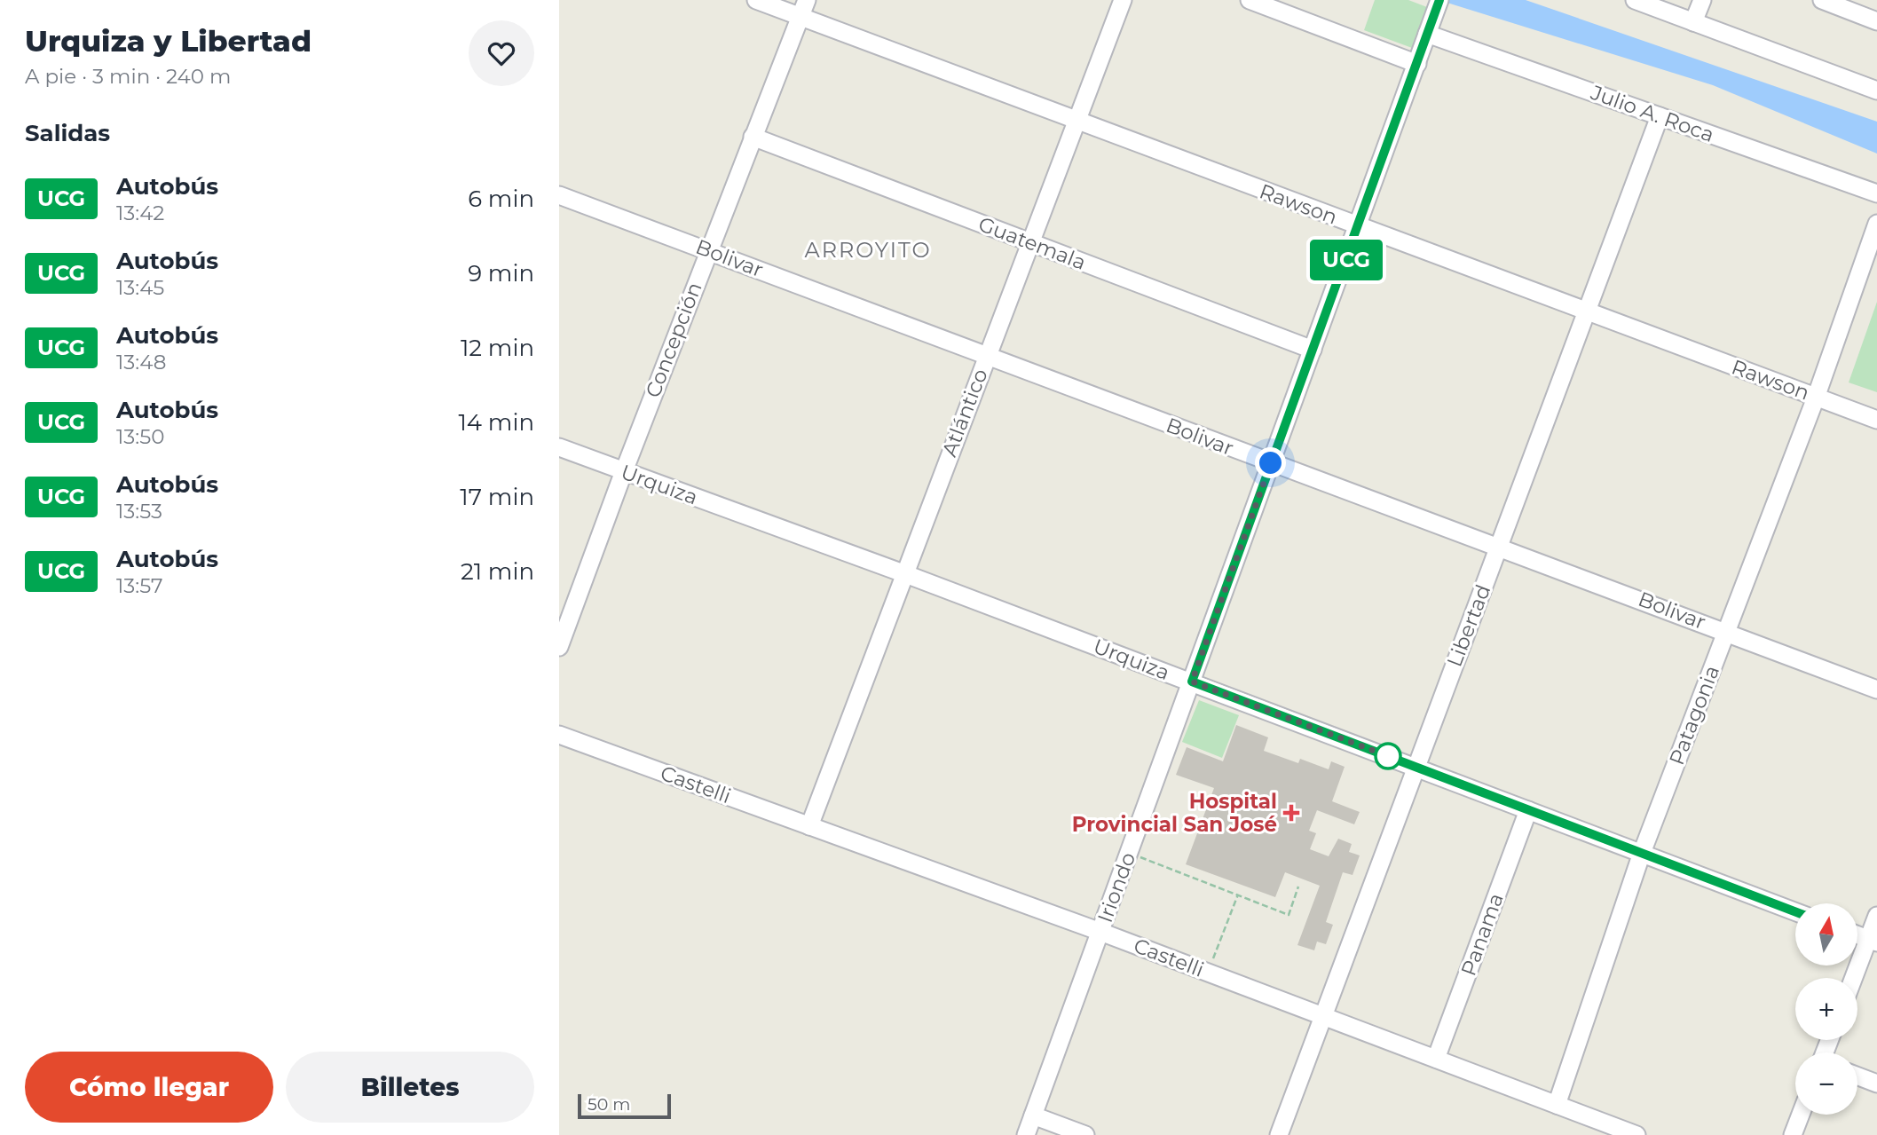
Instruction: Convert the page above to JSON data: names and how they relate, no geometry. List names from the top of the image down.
{
  "streets": {
    "street": [
      "Julio A. Roca",
      "Rawson",
      "Guatemala",
      "Bolivar",
      "Concepción",
      "Atlántico",
      "Urquiza",
      "Libertad",
      "Patagonia",
      "Castelli",
      "Iriondo",
      "Panama"
    ]
  },
  "crossings": [
    ["Julio A. Roca", "Libertad"],
    ["Julio A. Roca", "Iriondo"],
    ["Rawson", "Concepción"],
    ["Rawson", "Atlántico"],
    ["Rawson", "Libertad"],
    ["Rawson", "Patagonia"],
    ["Rawson", "Iriondo"],
    ["Guatemala", "Concepción"],
    ["Guatemala", "Atlántico"],
    ["Guatemala", "Iriondo"],
    ["Bolivar", "Concepción"],
    ["Bolivar", "Atlántico"],
    ["Bolivar", "Libertad"],
    ["Bolivar", "Patagonia"],
    ["Bolivar", "Iriondo"],
    ["Concepción", "Urquiza"],
    ["Atlántico", "Urquiza"],
    ["Atlántico", "Castelli"],
    ["Urquiza", "Libertad"],
    ["Urquiza", "Patagonia"],
    ["Urquiza", "Iriondo"],
    ["Urquiza", "Panama"],
    ["Libertad", "Castelli"],
    ["Patagonia", "Castelli"],
    ["Castelli", "Iriondo"],
    ["Castelli", "Panama"]
  ],
  "districts": ["ARROYITO"],
  "places": {
    "health": ["Hospital Provincial San José"]
  },
  "lines": ["bus line UCG"],
  "scale_bar": "50 m",
  "north": "top",
  "page": {
    "heading": [
      ["Urquiza y Libertad", "A pie · 3 min · 240 m"],
      "Salidas"
    ],
    "on_map": "UCG",
    "list": [
      {
        "mark": "UCG",
        "name": "Autobús",
        "note": "13:42",
        "value": "6 min"
      },
      {
        "mark": "UCG",
        "name": "Autobús",
        "note": "13:45",
        "value": "9 min"
      },
      {
        "mark": "UCG",
        "name": "Autobús",
        "note": "13:48",
        "value": "12 min"
      },
      {
        "mark": "UCG",
        "name": "Autobús",
        "note": "13:50",
        "value": "14 min"
      },
      {
        "mark": "UCG",
        "name": "Autobús",
        "note": "13:53",
        "value": "17 min"
      },
      {
        "mark": "UCG",
        "name": "Autobús",
        "note": "13:57",
        "value": "21 min"
      }
    ],
    "map_buttons": ["+", "−"],
    "buttons": ["Cómo llegar", "Billetes"],
    "scale": "50 m"
  }
}
